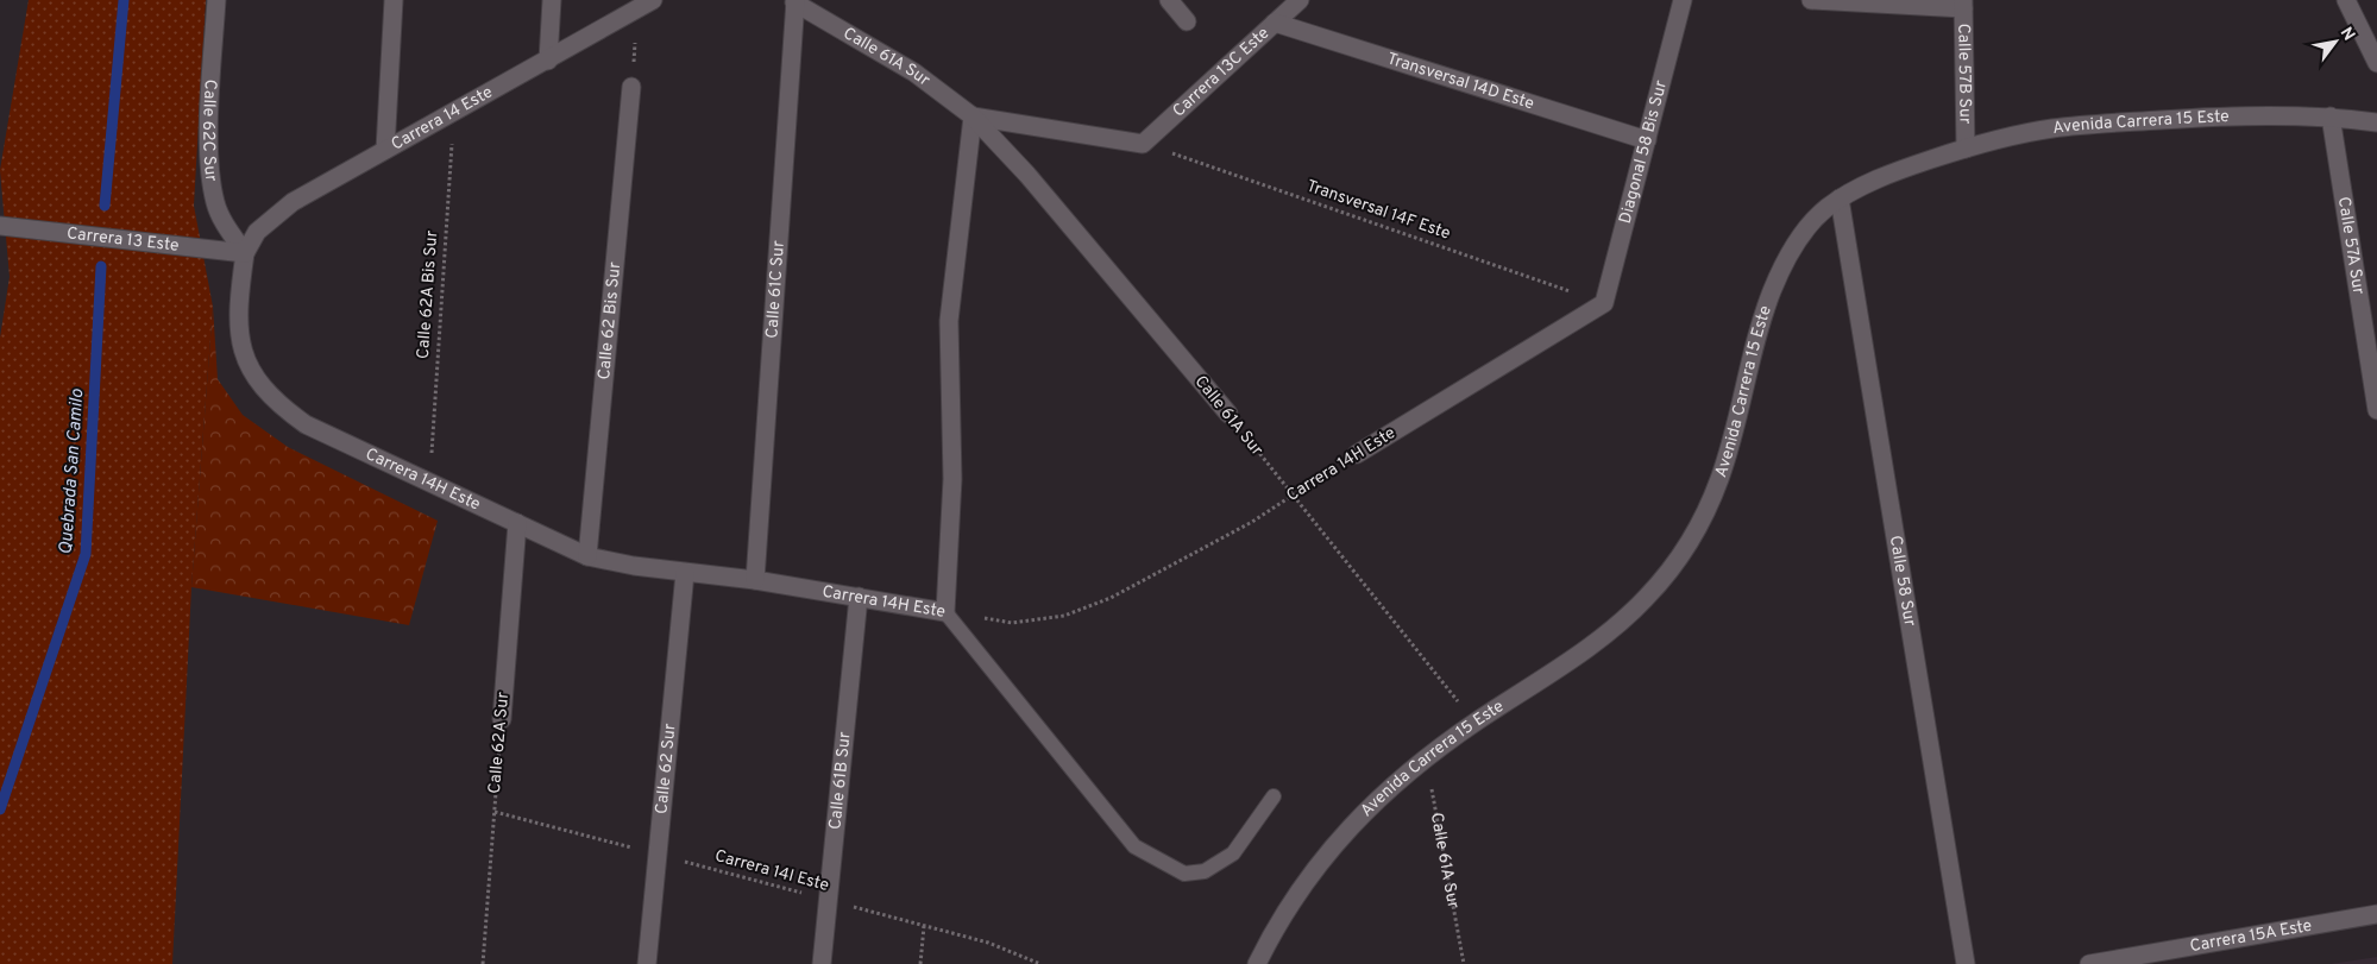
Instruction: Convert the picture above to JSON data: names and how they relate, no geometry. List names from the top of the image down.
{
  "streets": {
    "street": [
      "Calle 61A Sur",
      "Carrera 13C Este",
      "Calle 57B Sur",
      "Transversal 14D Este",
      "Carrera 14 Este",
      "Avenida Carrera 15 Este",
      "Calle 62C Sur",
      "Diagonal 58 Bis Sur",
      "Carrera 13 Este",
      "Calle 57A Sur",
      "Calle 61C Sur",
      "Calle 62 Bis Sur",
      "Carrera 14H Este",
      "Calle 58 Sur",
      "Calle 62A Sur",
      "Calle 62 Sur",
      "Calle 61B Sur",
      "Carrera 15A Este"
    ],
    "path": ["Transversal 14F Este", "Calle 62A Bis Sur", "Carrera 14I Este"]
  },
  "crossings": [
    ["Calle 61A Sur", "Carrera 13C Este"],
    ["Calle 61A Sur", "Avenida Carrera 15 Este"],
    ["Calle 61A Sur", "Transversal 14F Este"],
    ["Calle 61A Sur", "Calle 61C Sur"],
    ["Calle 61A Sur", "Carrera 14H Este"],
    ["Carrera 13C Este", "Transversal 14D Este"],
    ["Carrera 13C Este", "Transversal 14F Este"],
    ["Calle 57B Sur", "Avenida Carrera 15 Este"],
    ["Transversal 14D Este", "Diagonal 58 Bis Sur"],
    ["Carrera 14 Este", "Calle 62C Sur"],
    ["Carrera 14 Este", "Carrera 13 Este"],
    ["Carrera 14 Este", "Calle 62A Bis Sur"],
    ["Carrera 14 Este", "Carrera 14H Este"],
    ["Avenida Carrera 15 Este", "Calle 57A Sur"],
    ["Avenida Carrera 15 Este", "Calle 58 Sur"],
    ["Calle 62C Sur", "Carrera 13 Este"],
    ["Calle 62C Sur", "Carrera 14H Este"],
    ["Diagonal 58 Bis Sur", "Transversal 14F Este"],
    ["Diagonal 58 Bis Sur", "Carrera 14H Este"],
    ["Transversal 14F Este", "Carrera 14H Este"],
    ["Carrera 13 Este", "Carrera 14H Este"],
    ["Calle 61C Sur", "Carrera 14H Este"],
    ["Calle 62A Bis Sur", "Carrera 14H Este"],
    ["Calle 62 Bis Sur", "Carrera 14H Este"],
    ["Carrera 14H Este", "Calle 62A Sur"],
    ["Carrera 14H Este", "Calle 62 Sur"],
    ["Carrera 14H Este", "Calle 61B Sur"],
    ["Calle 62A Sur", "Carrera 14I Este"],
    ["Calle 62 Sur", "Carrera 14I Este"],
    ["Calle 61B Sur", "Carrera 14I Este"]
  ],
  "water": ["Quebrada San Camilo"],
  "north": "top right"
}
